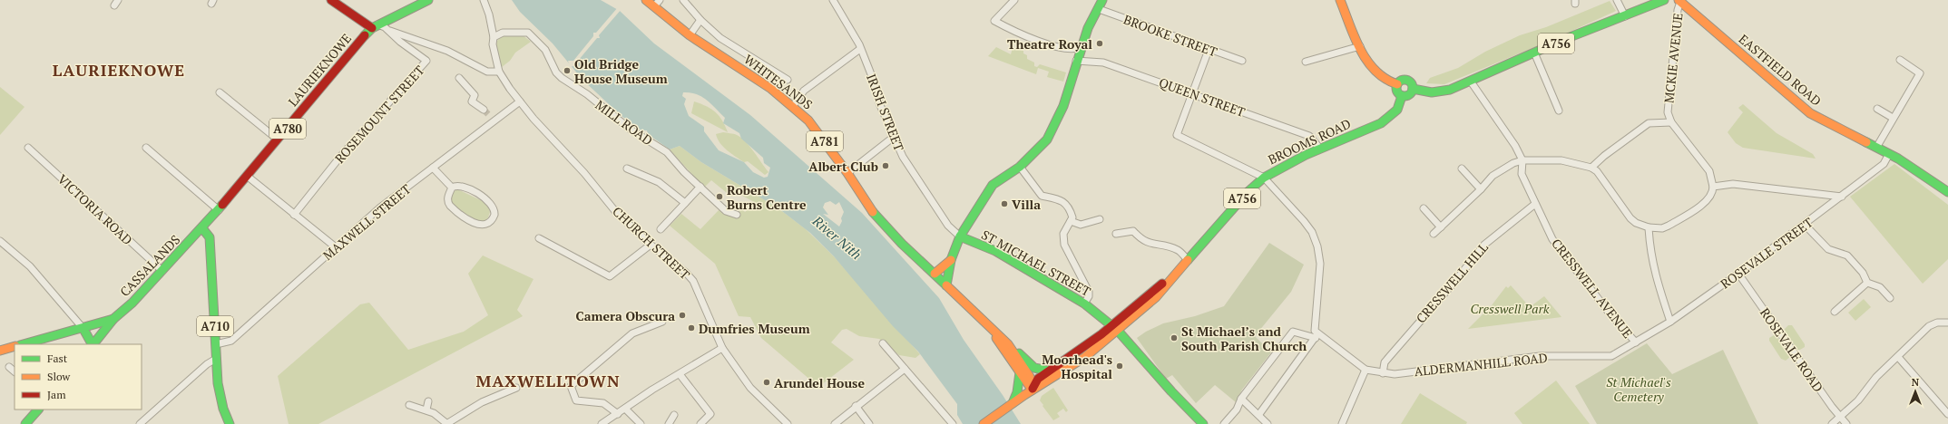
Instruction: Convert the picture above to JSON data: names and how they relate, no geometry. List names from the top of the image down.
{
  "streets": {
    "main road": [
      "A756",
      "LAURIEKNOWE",
      "EASTFIELD ROAD",
      "WHITESANDS",
      "A780",
      "A781",
      "BROOMS ROAD",
      "ST MICHAEL STREET",
      "CASSALANDS",
      "A710"
    ],
    "street": [
      "BROOKE STREET",
      "MCKIE AVENUE",
      "QUEEN STREET",
      "IRISH STREET",
      "ROSEMOUNT STREET",
      "MILL ROAD",
      "VICTORIA ROAD",
      "MAXWELL STREET",
      "CHURCH STREET",
      "ROSEVALE STREET",
      "CRESSWELL HILL",
      "CRESSWELL AVENUE",
      "ROSEVALE ROAD",
      "ALDERMANHILL ROAD"
    ]
  },
  "crossings": [
    ["A756", "BROOMS ROAD"],
    ["A756", "ST MICHAEL STREET"],
    ["A756", "CRESSWELL AVENUE"],
    ["MCKIE AVENUE", "EASTFIELD ROAD"],
    ["LAURIEKNOWE", "ROSEMOUNT STREET"],
    ["LAURIEKNOWE", "A780"],
    ["LAURIEKNOWE", "CASSALANDS"],
    ["LAURIEKNOWE", "A710"],
    ["EASTFIELD ROAD", "ROSEVALE STREET"],
    ["QUEEN STREET", "BROOMS ROAD"],
    ["IRISH STREET", "ST MICHAEL STREET"],
    ["ROSEMOUNT STREET", "A780"],
    ["BROOMS ROAD", "ST MICHAEL STREET"],
    ["VICTORIA ROAD", "CASSALANDS"],
    ["MAXWELL STREET", "CHURCH STREET"],
    ["MAXWELL STREET", "A710"],
    ["ROSEVALE STREET", "CRESSWELL AVENUE"],
    ["ROSEVALE STREET", "ROSEVALE ROAD"],
    ["ROSEVALE STREET", "ALDERMANHILL ROAD"],
    ["CASSALANDS", "A710"],
    ["CRESSWELL HILL", "CRESSWELL AVENUE"],
    ["CRESSWELL HILL", "ALDERMANHILL ROAD"],
    ["CRESSWELL AVENUE", "ALDERMANHILL ROAD"]
  ],
  "districts": ["LAURIEKNOWE", "MAXWELLTOWN"],
  "water": ["River Nith"],
  "parks": ["Cresswell Park", "St Michael's Cemetery"],
  "places": [
    "Theatre Royal",
    "Old Bridge House Museum",
    "Albert Club",
    "Robert Burns Centre",
    "Villa",
    "Camera Obscura",
    "Dumfries Museum",
    "St Michael’s and South Parish Church",
    "Moorhead's Hospital",
    "Arundel House"
  ],
  "legend": ["Fast", "Slow", "Jam"],
  "north": "top"
}
